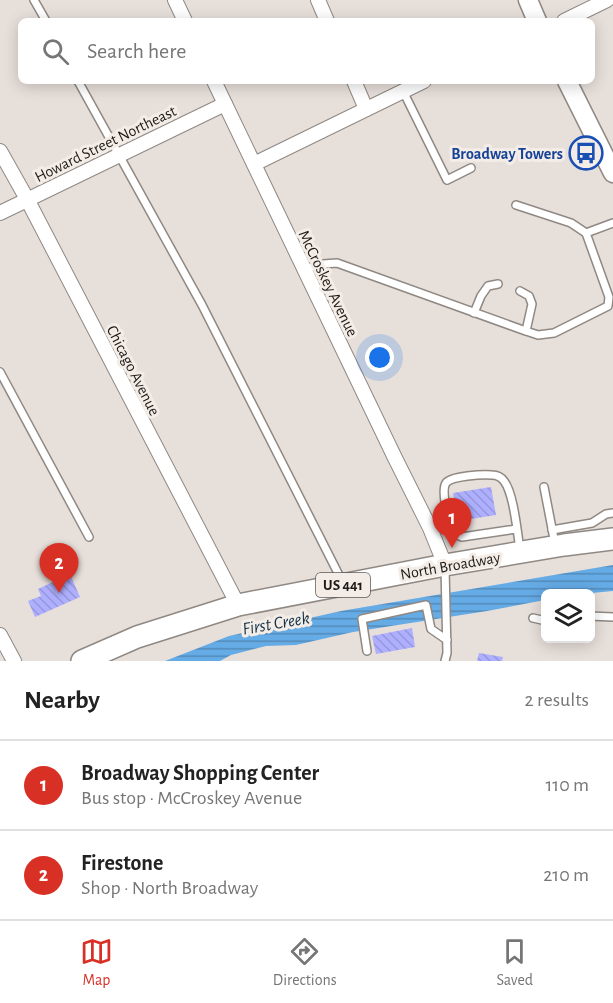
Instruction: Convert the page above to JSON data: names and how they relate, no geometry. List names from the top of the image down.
{
  "streets": {
    "main road": ["North Broadway", "US 441"],
    "street": ["Howard Street Northeast", "McCroskey Avenue", "Chicago Avenue"]
  },
  "crossings": [
    ["Howard Street Northeast", "McCroskey Avenue"],
    ["Howard Street Northeast", "Chicago Avenue"],
    ["McCroskey Avenue", "North Broadway"],
    ["Chicago Avenue", "North Broadway"]
  ],
  "water": ["First Creek"],
  "places": {
    "bus stop": ["Broadway Towers"]
  },
  "page": {
    "search": "Search here",
    "pins": ["1", "2"],
    "heading": ["Nearby", "2 results"],
    "list": [
      {
        "mark": "1",
        "name": "Broadway Shopping Center",
        "note": "Bus stop · McCroskey Avenue",
        "value": "110 m"
      },
      {
        "mark": "2",
        "name": "Firestone",
        "note": "Shop · North Broadway",
        "value": "210 m"
      }
    ],
    "nav": ["Map", "Directions", "Saved"]
  }
}
